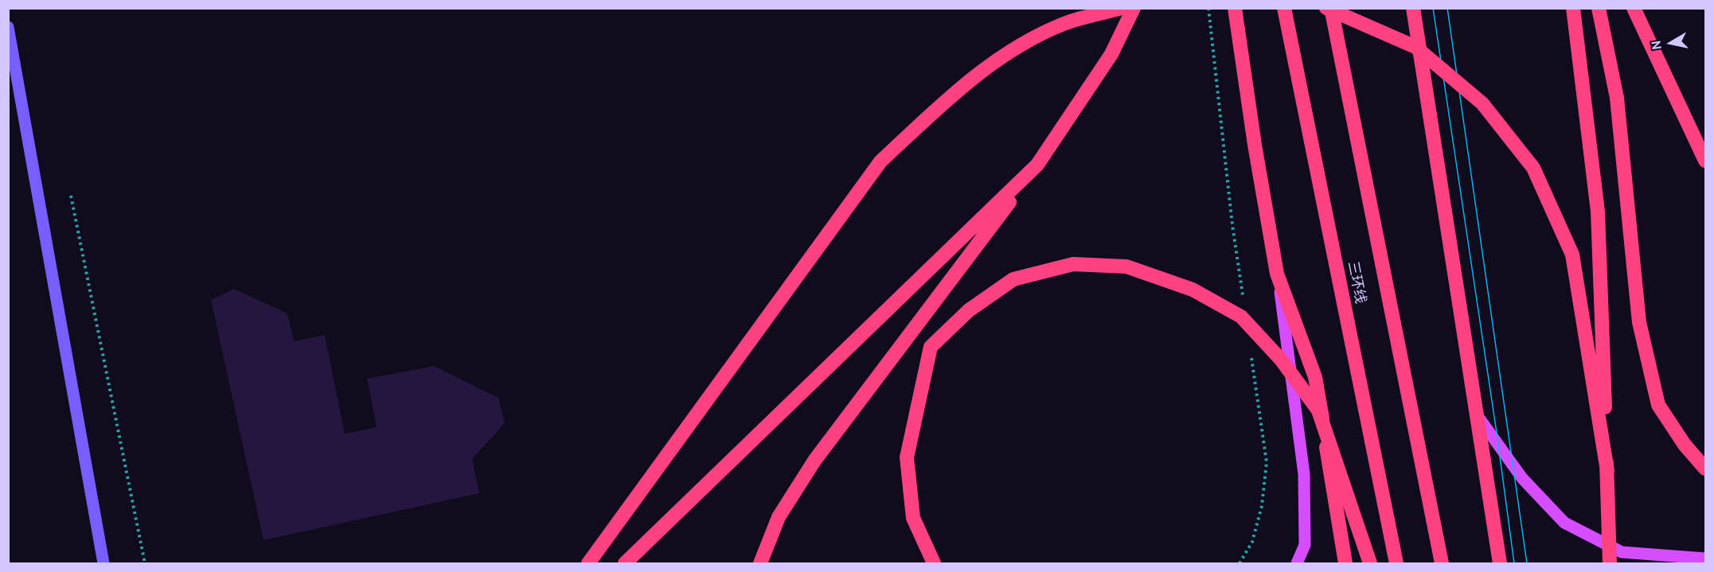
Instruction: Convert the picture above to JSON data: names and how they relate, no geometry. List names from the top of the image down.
{
  "streets": {
    "highway": ["三环线"]
  },
  "north": "left"
}
